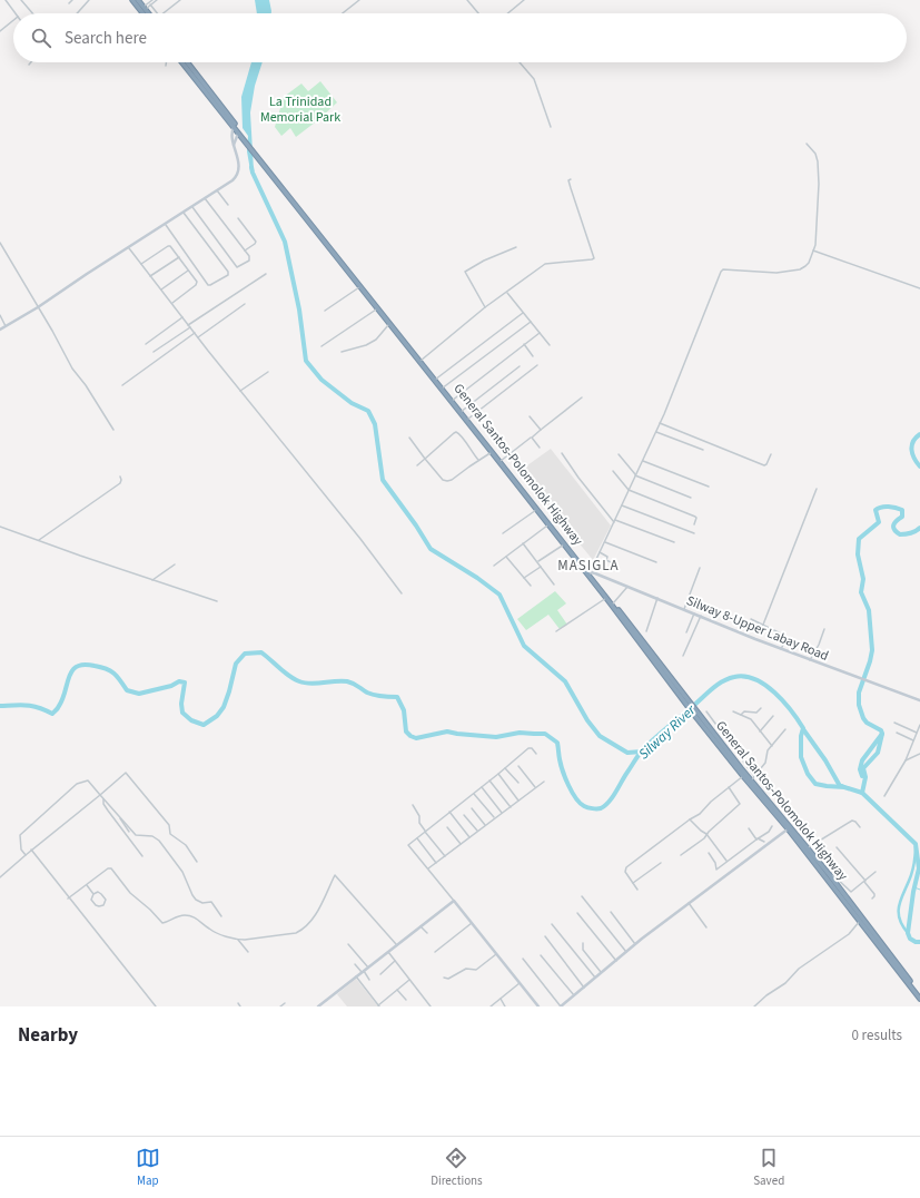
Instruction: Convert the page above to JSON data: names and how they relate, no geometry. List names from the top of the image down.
{
  "streets": {
    "highway": ["General Santos-Polomolok Highway"],
    "street": ["Silway 8-Upper Labay Road"]
  },
  "crossings": [
    ["General Santos-Polomolok Highway", "Silway 8-Upper Labay Road"]
  ],
  "districts": ["MASIGLA"],
  "water": ["Silway River"],
  "parks": ["La Trinidad Memorial Park"],
  "page": {
    "search": "Search here",
    "heading": ["Nearby", "0 results"],
    "nav": ["Map", "Directions", "Saved"]
  }
}
